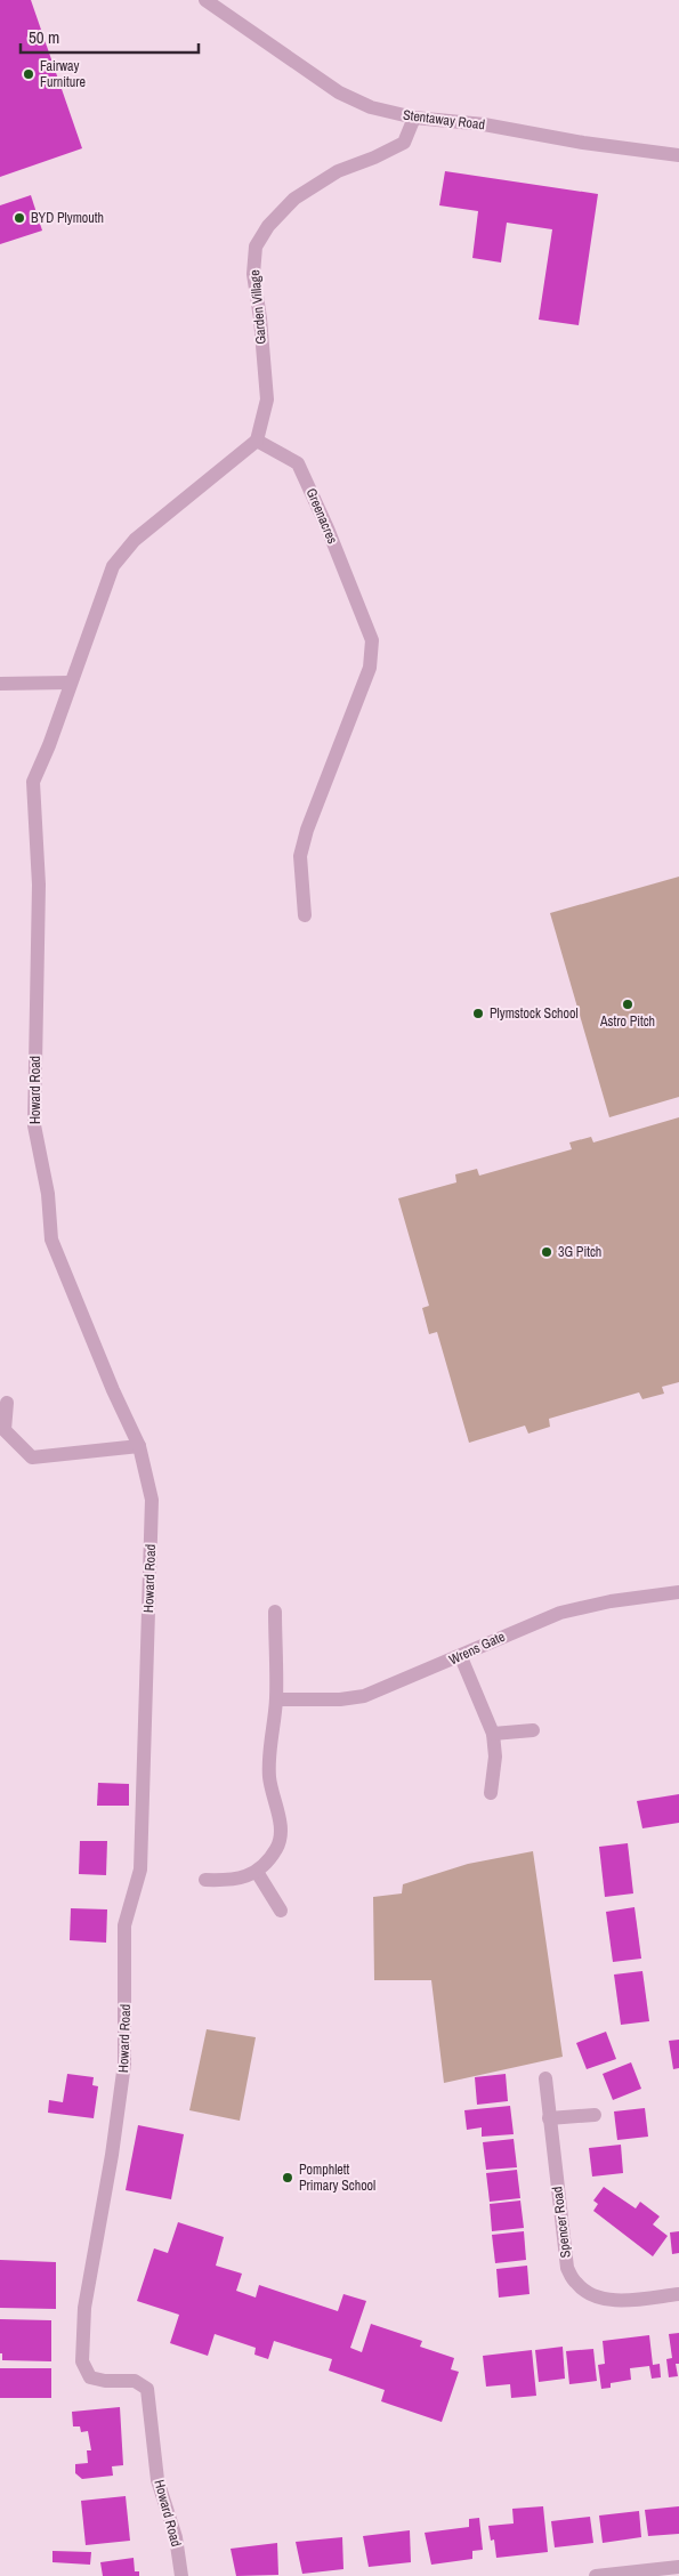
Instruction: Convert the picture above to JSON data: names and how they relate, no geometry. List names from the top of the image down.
{
  "streets": {
    "street": [
      "Stentaway Road",
      "Garden Village",
      "Greenacres",
      "Howard Road",
      "Wrens Gate",
      "Spencer Road"
    ]
  },
  "crossings": [
    ["Stentaway Road", "Garden Village"],
    ["Garden Village", "Greenacres"]
  ],
  "places": [
    "Fairway Furniture",
    "BYD Plymouth",
    "Astro Pitch",
    "Plymstock School",
    "3G Pitch",
    "Pomphlett Primary School"
  ],
  "scale_bar": "50 m"
}
